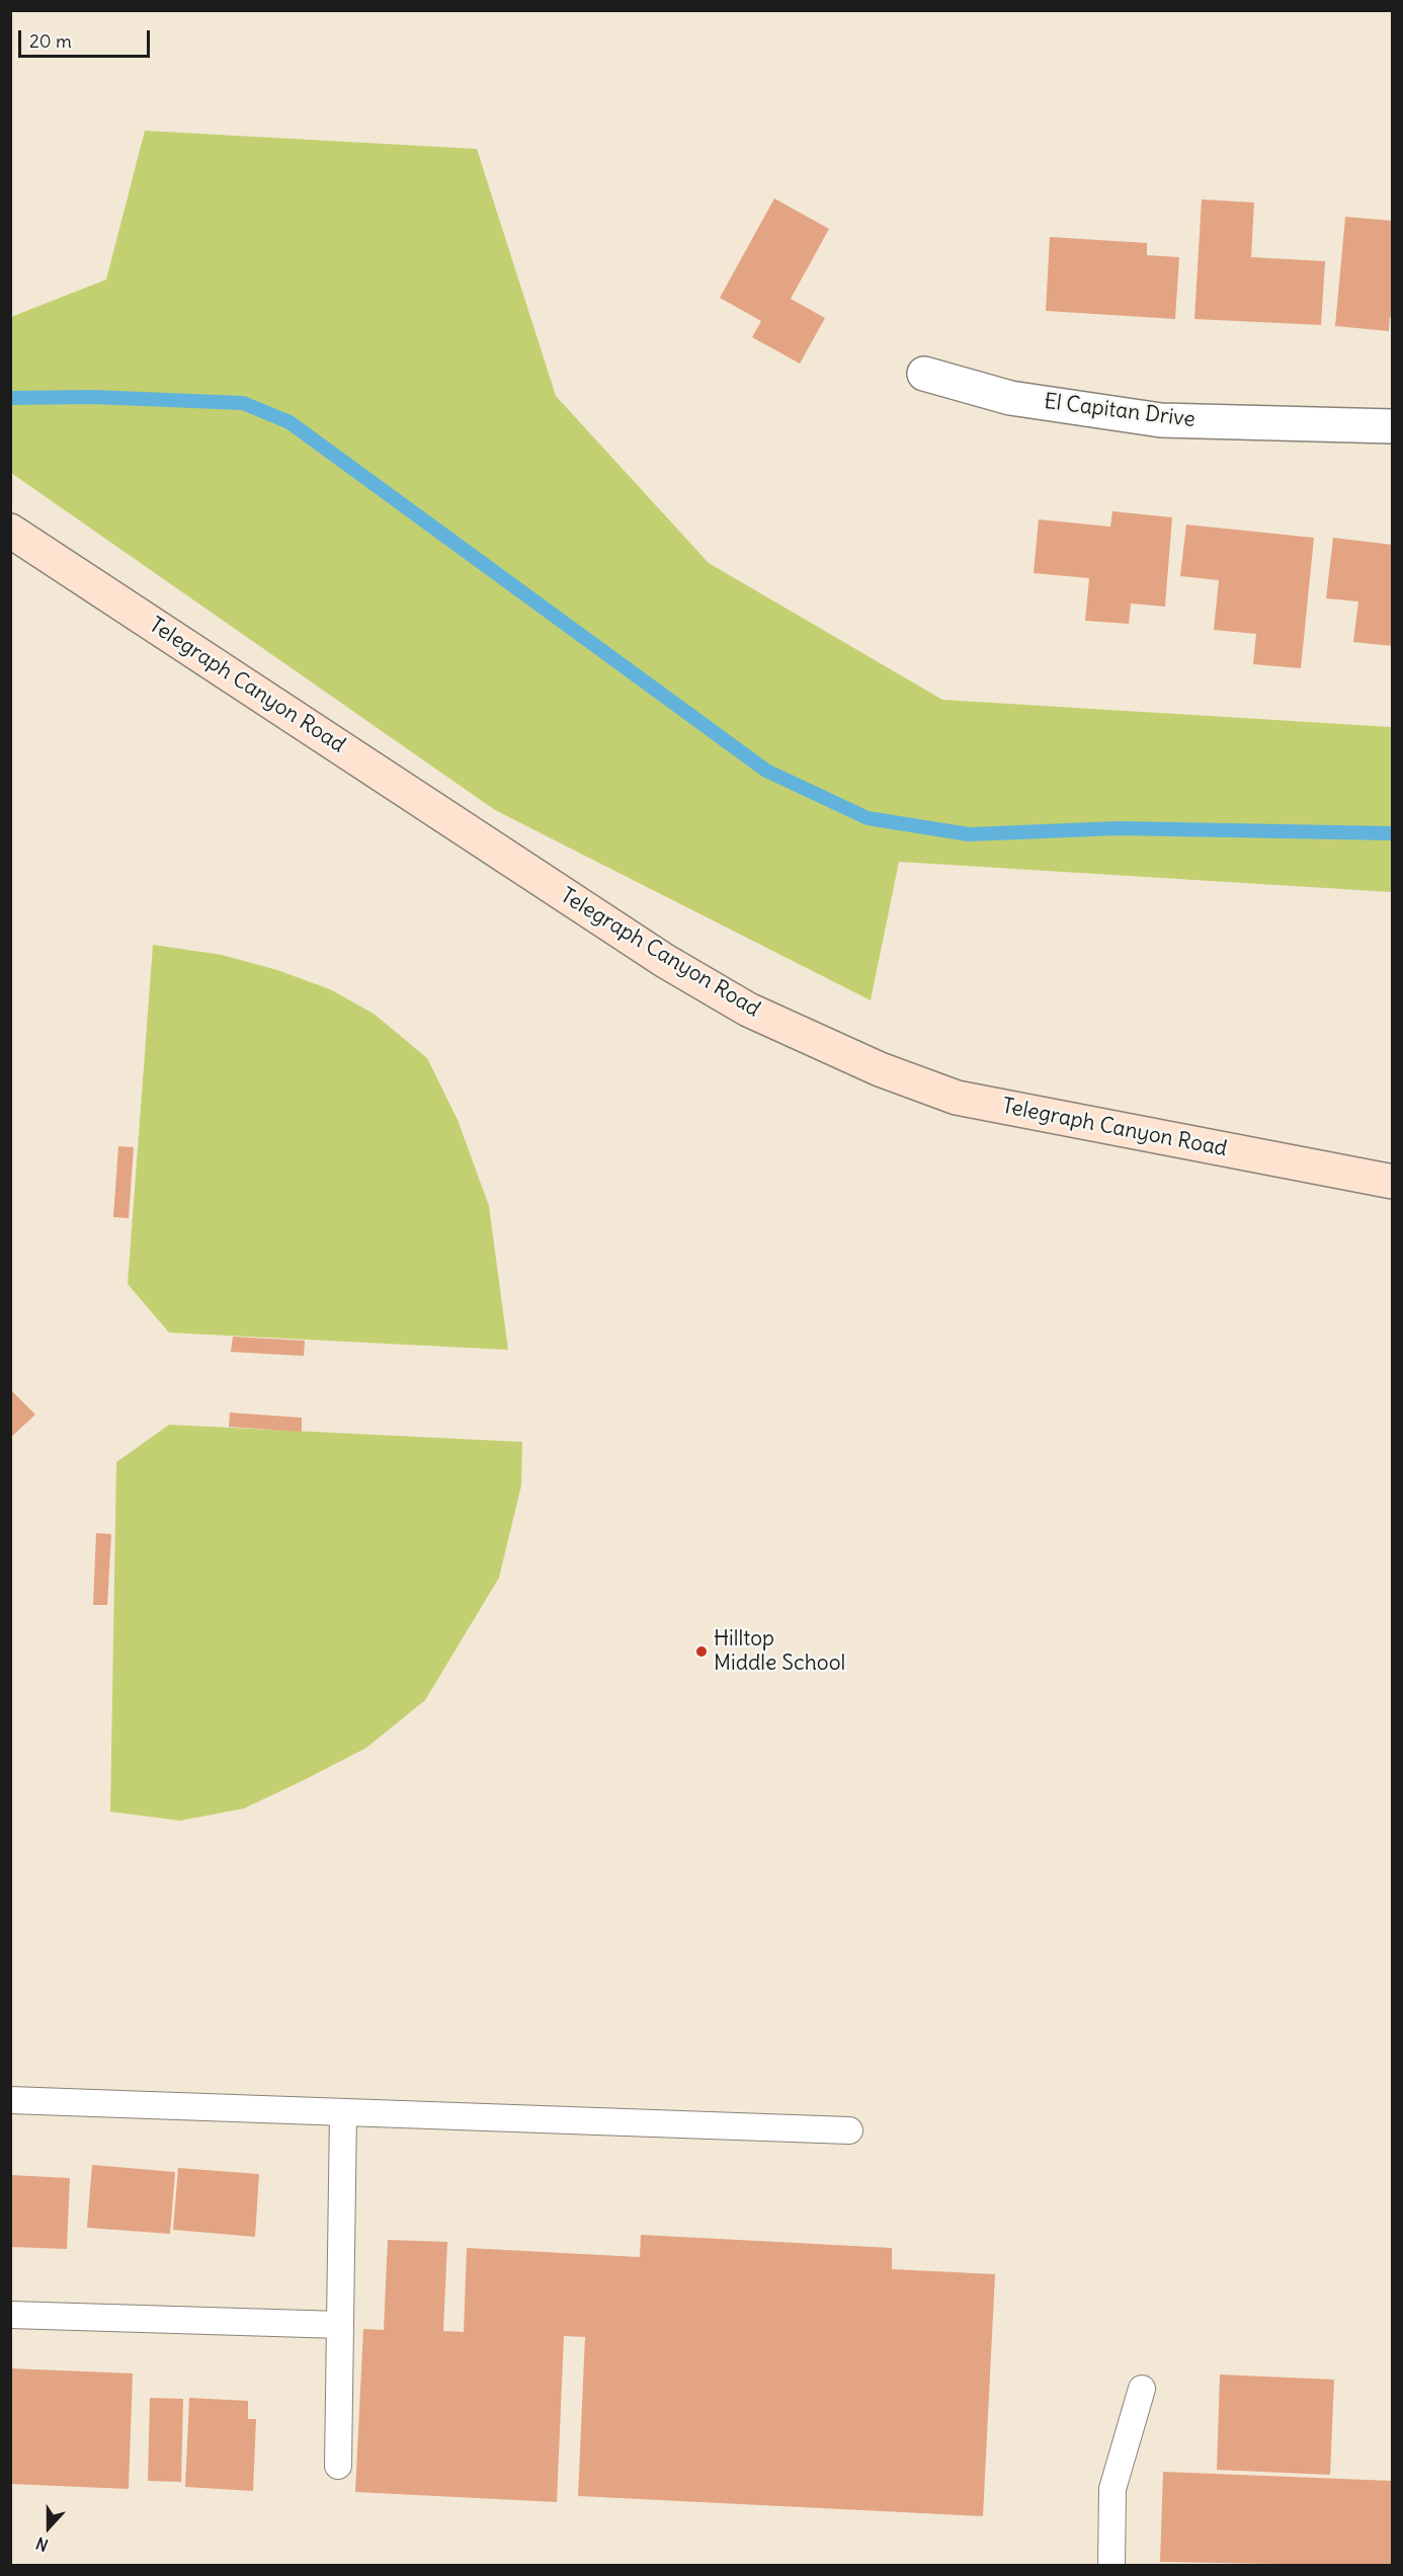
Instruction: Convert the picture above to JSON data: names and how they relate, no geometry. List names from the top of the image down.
{
  "streets": {
    "street": ["El Capitan Drive", "Telegraph Canyon Road"]
  },
  "places": ["Hilltop Middle School"],
  "scale_bar": "20 m",
  "north": "bottom"
}
